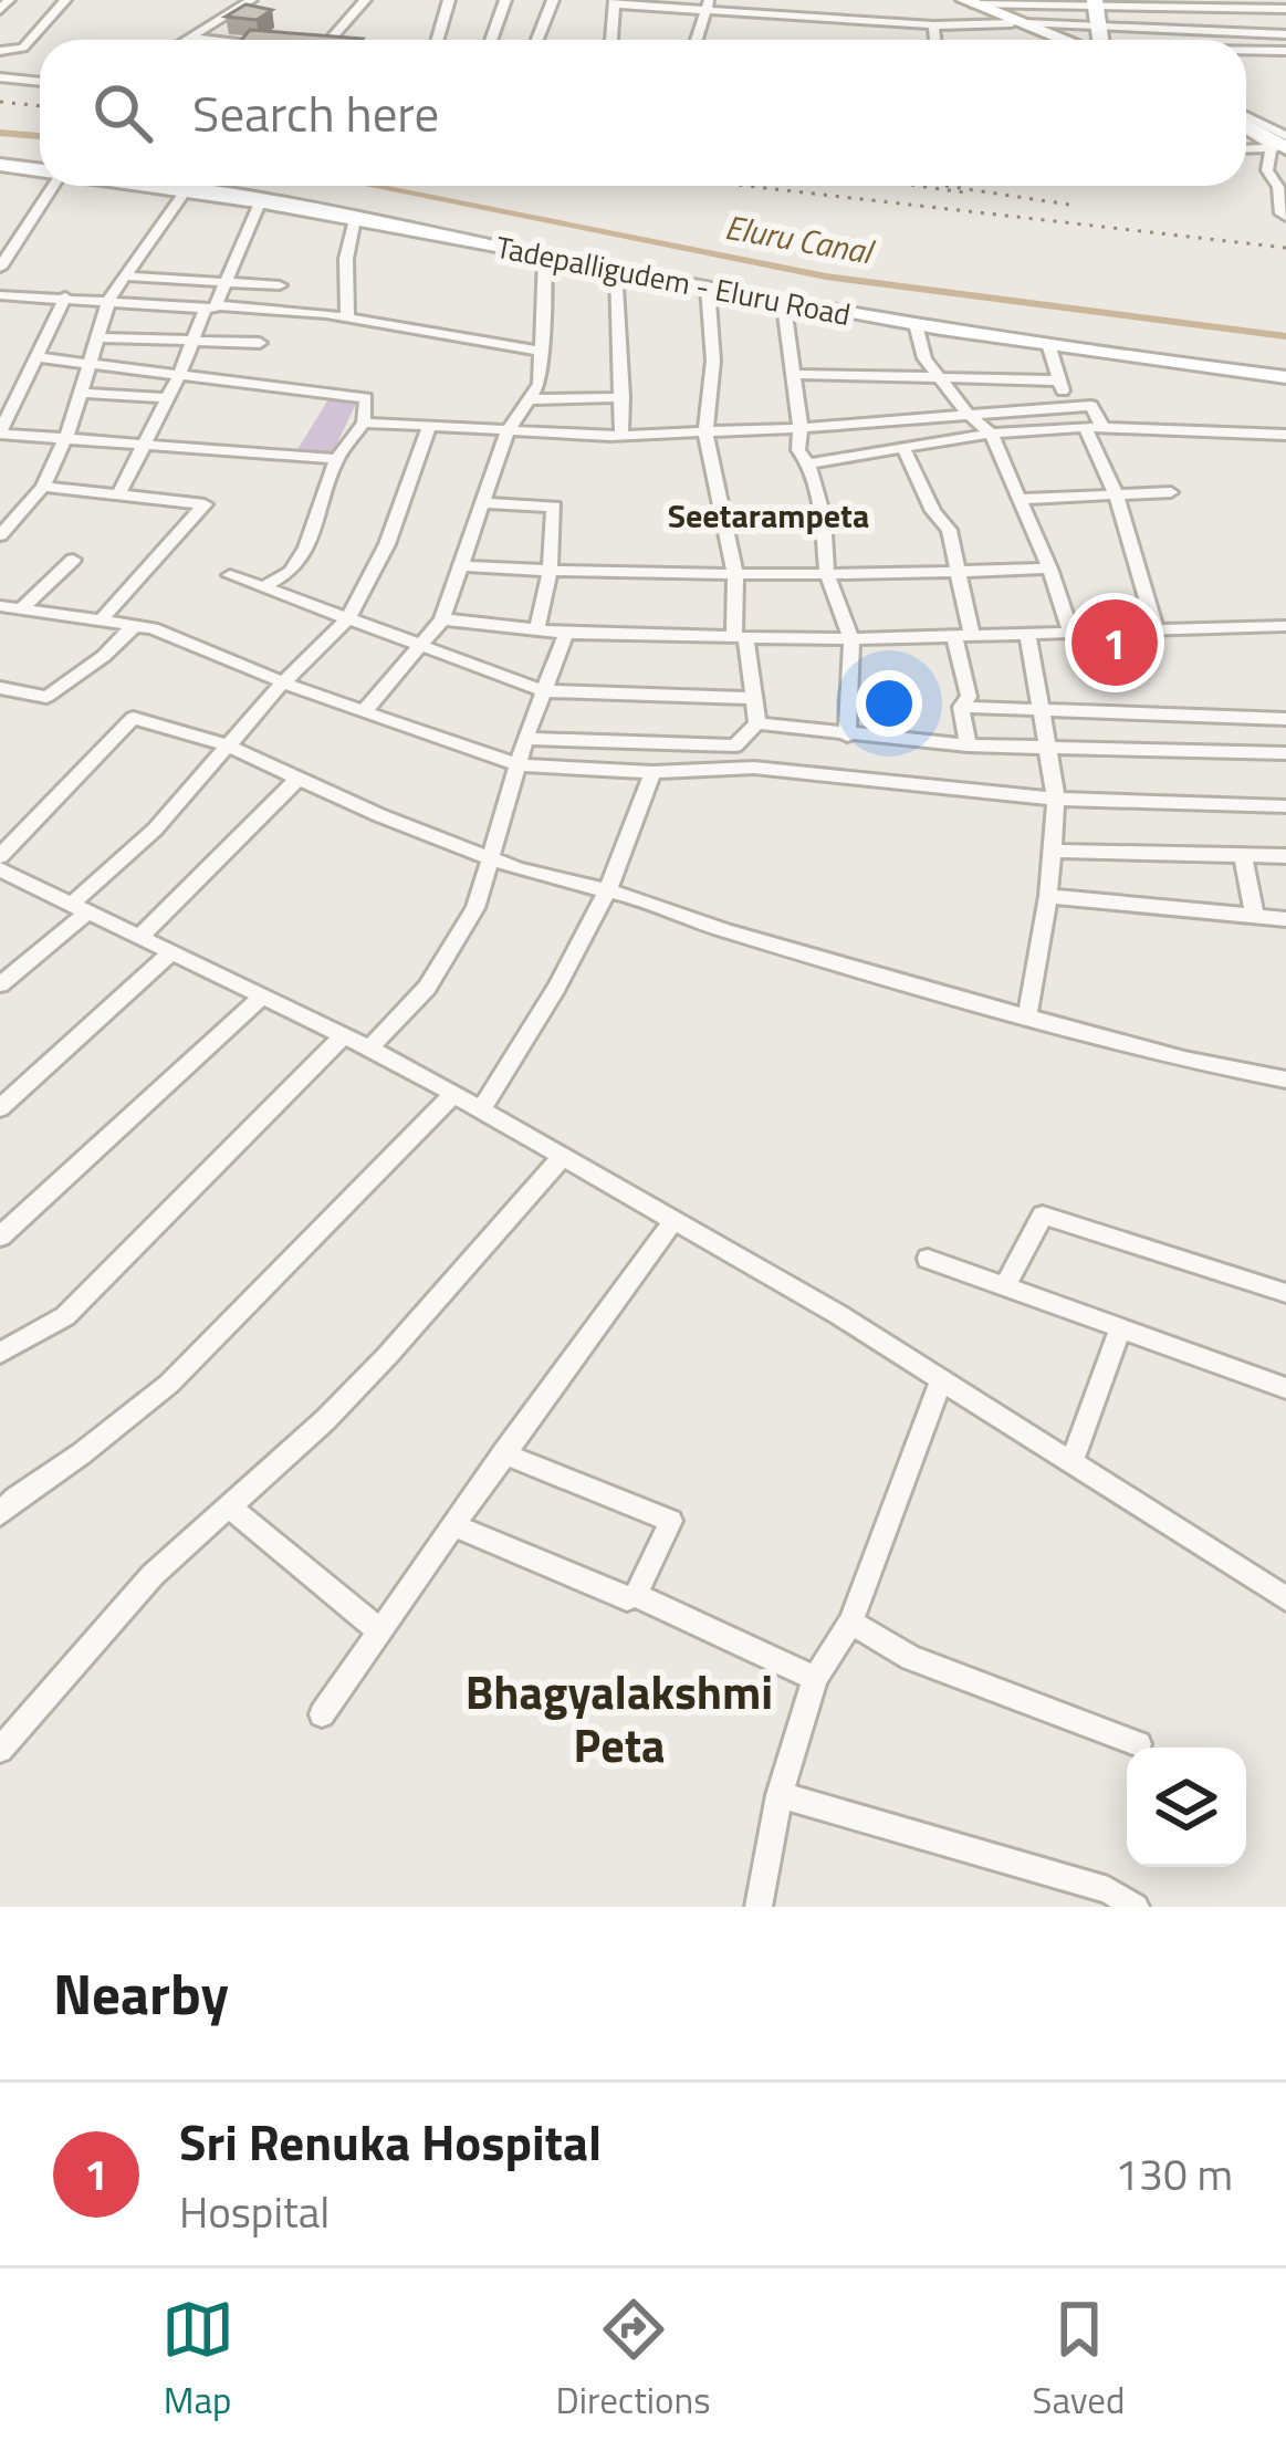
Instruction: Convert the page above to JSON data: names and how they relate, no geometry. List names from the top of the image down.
{
  "streets": {
    "main road": ["Tadepalligudem - Eluru Road"]
  },
  "districts": ["Seetarampeta", "Bhagyalakshmi Peta"],
  "water": ["Eluru Canal"],
  "page": {
    "search": "Search here",
    "pins": "1",
    "heading": "Nearby",
    "list": [
      {
        "mark": "1",
        "name": "Sri Renuka Hospital",
        "note": "Hospital",
        "value": "130 m"
      }
    ],
    "nav": ["Map", "Directions", "Saved"]
  }
}
